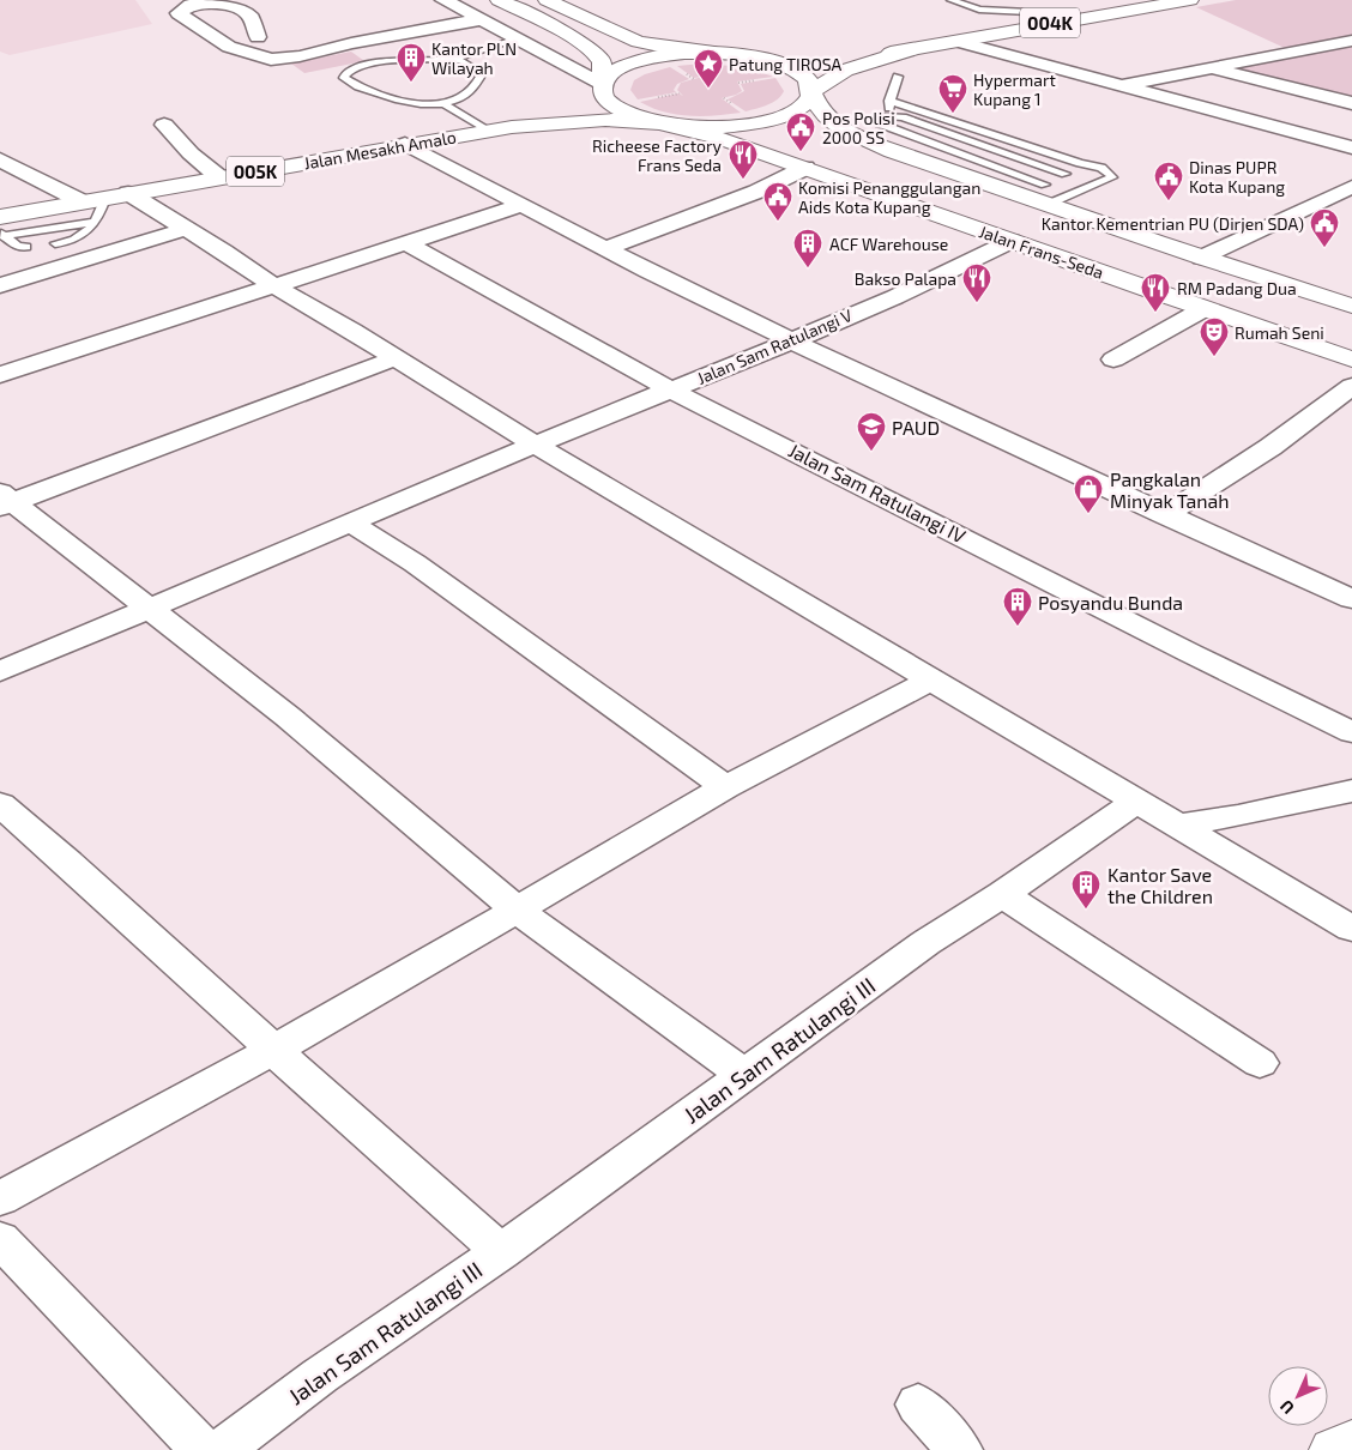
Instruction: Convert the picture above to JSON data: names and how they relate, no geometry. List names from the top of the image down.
{
  "streets": {
    "main road": [
      "004K",
      "Jalan Mesakh Amalo",
      "005K",
      "Jalan Frans-Seda"
    ],
    "street": ["Jalan Sam Ratulangi V", "Jalan Sam Ratulangi IV", "Jalan Sam Ratulangi III"]
  },
  "crossings": [
    ["Jalan Mesakh Amalo", "Jalan Frans-Seda"],
    ["Jalan Frans-Seda", "Jalan Sam Ratulangi V"],
    ["Jalan Sam Ratulangi V", "Jalan Sam Ratulangi IV"]
  ],
  "places": {
    "building": [
      "Kantor PLN Wilayah",
      "ACF Warehouse",
      "Posyandu Bunda",
      "Kantor Save the Children"
    ],
    "place": ["Patung TIROSA"],
    "supermarket": ["Hypermart Kupang 1"],
    "public building": [
      "Pos Polisi 2000 SS",
      "Dinas PUPR Kota Kupang",
      "Komisi Penanggulangan Aids Kota Kupang",
      "Kantor Kementrian PU (Dirjen SDA)"
    ],
    "restaurant": ["Richeese Factory Frans Seda", "Bakso Palapa", "RM Padang Dua"],
    "theatre": ["Rumah Seni"],
    "school or university": ["PAUD"],
    "shop": ["Pangkalan Minyak Tanah"]
  },
  "north": "bottom left"
}
